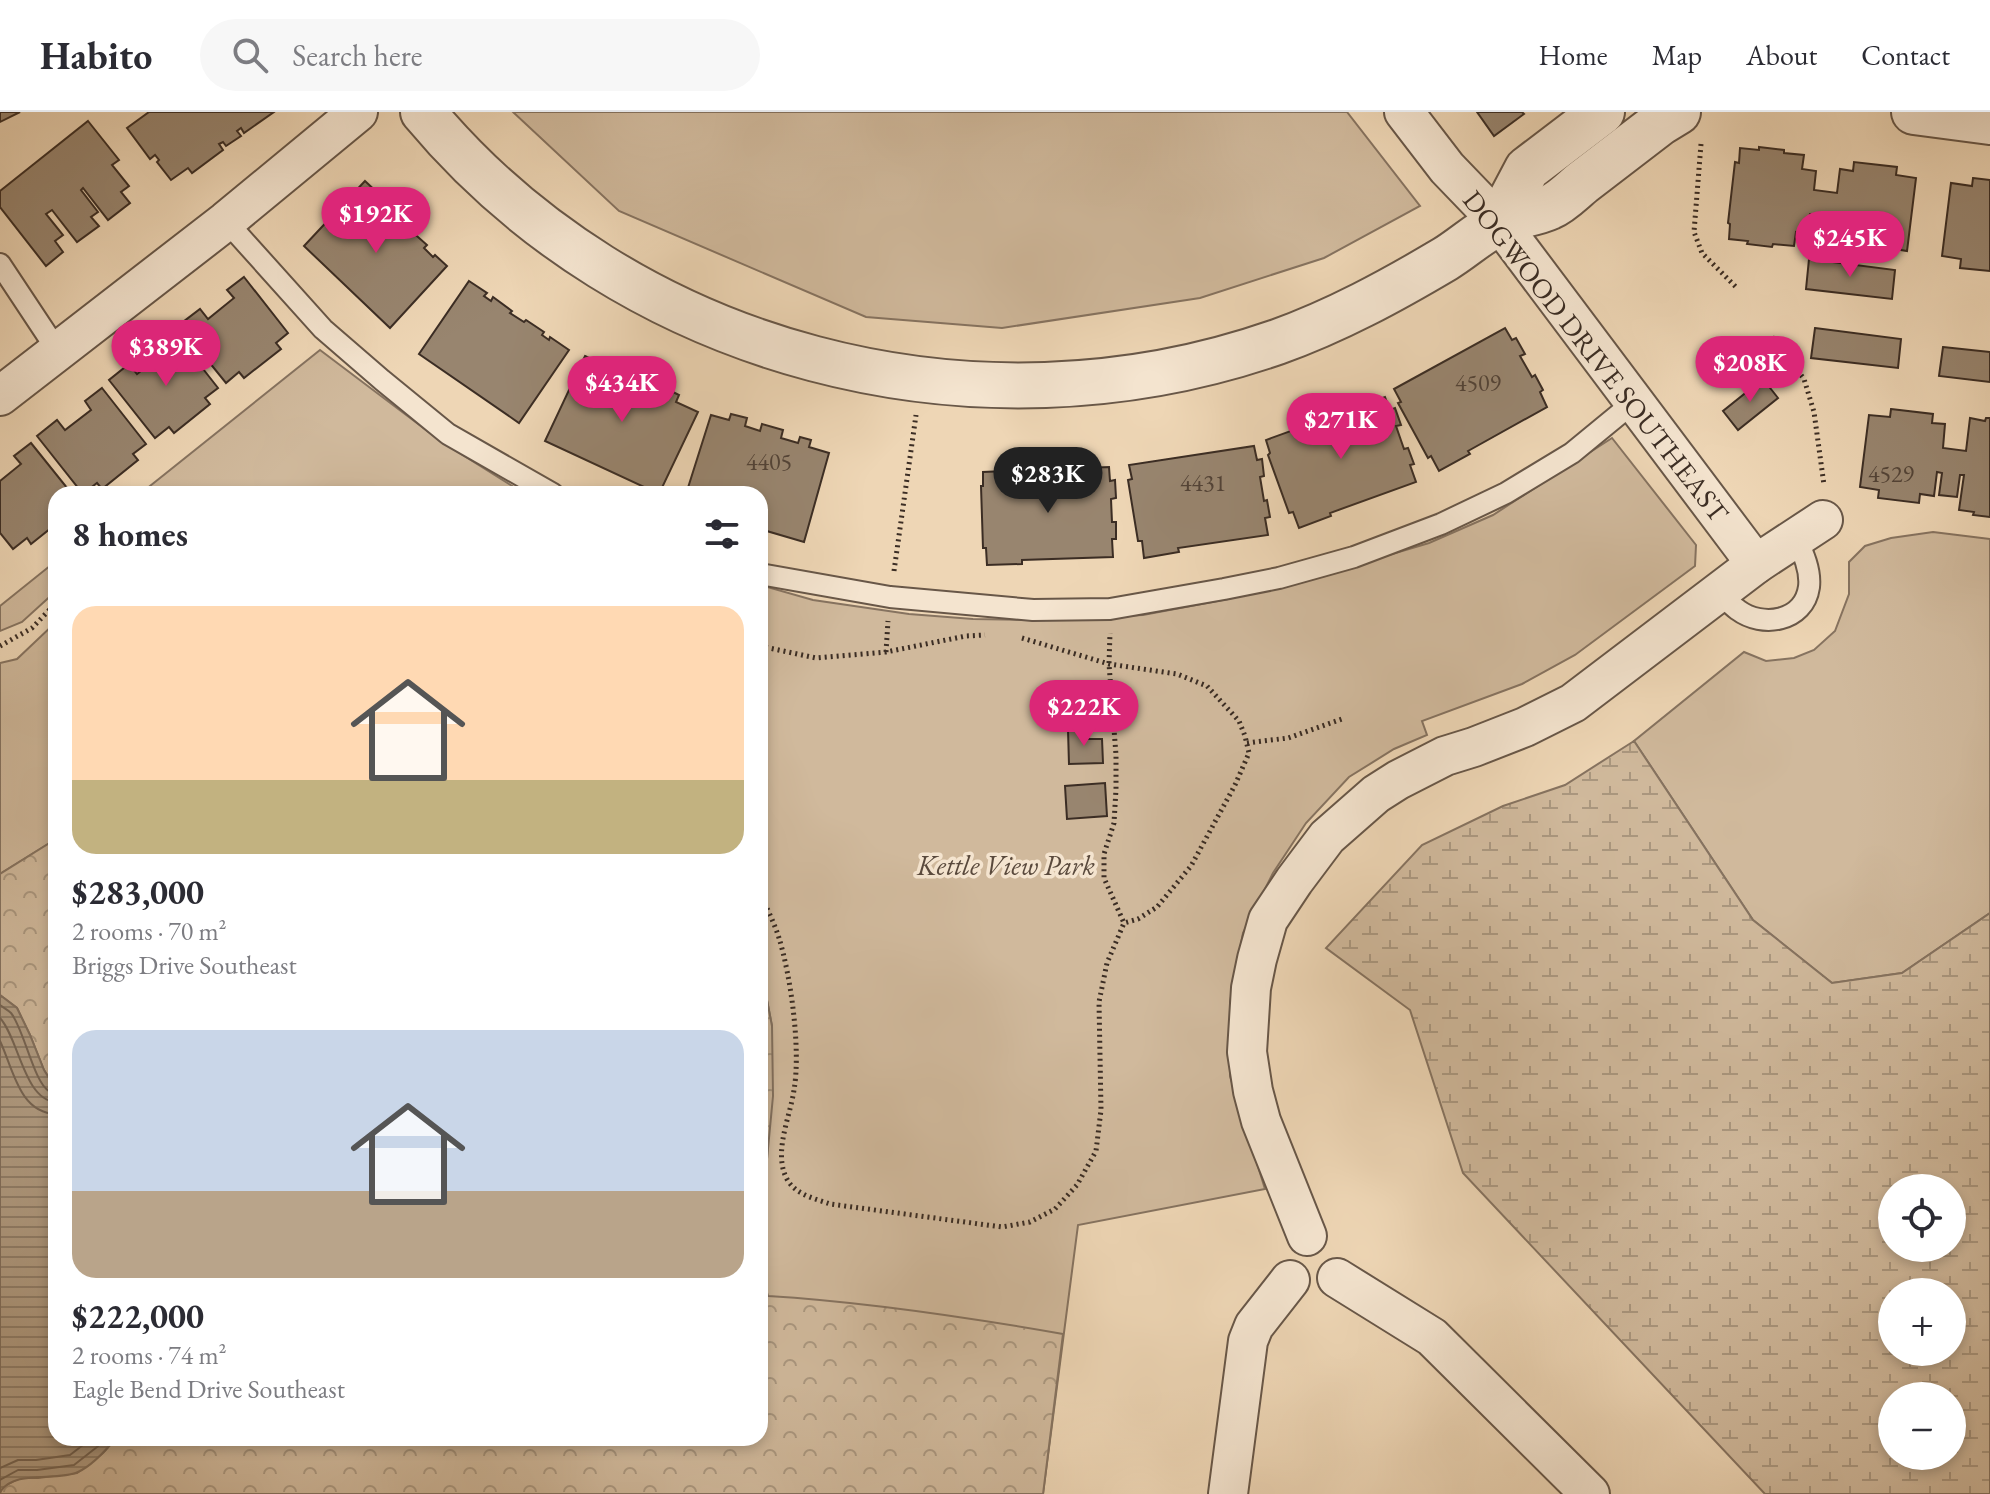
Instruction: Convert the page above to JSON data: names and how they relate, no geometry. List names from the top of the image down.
{
  "streets": {
    "street": ["DOGWOOD DRIVE SOUTHEAST"]
  },
  "parks": ["Kettle View Park"],
  "house_numbers": [
    "4509",
    "4405",
    "4529",
    "4431"
  ],
  "page": {
    "header": "Habito",
    "search": "Search here",
    "nav": [
      "Home",
      "Map",
      "About",
      "Contact"
    ],
    "price": [
      "$192K",
      "$245K",
      "$389K",
      "$208K",
      "$434K",
      "$271K",
      "$283K",
      "$222K"
    ],
    "heading": "8 homes",
    "list": [
      {
        "name": "$283,000",
        "note": "2 rooms · 70 m² · Briggs Drive Southeast"
      },
      {
        "name": "$222,000",
        "note": "2 rooms · 74 m² · Eagle Bend Drive Southeast"
      }
    ],
    "map_buttons": ["+", "−"]
  }
}
